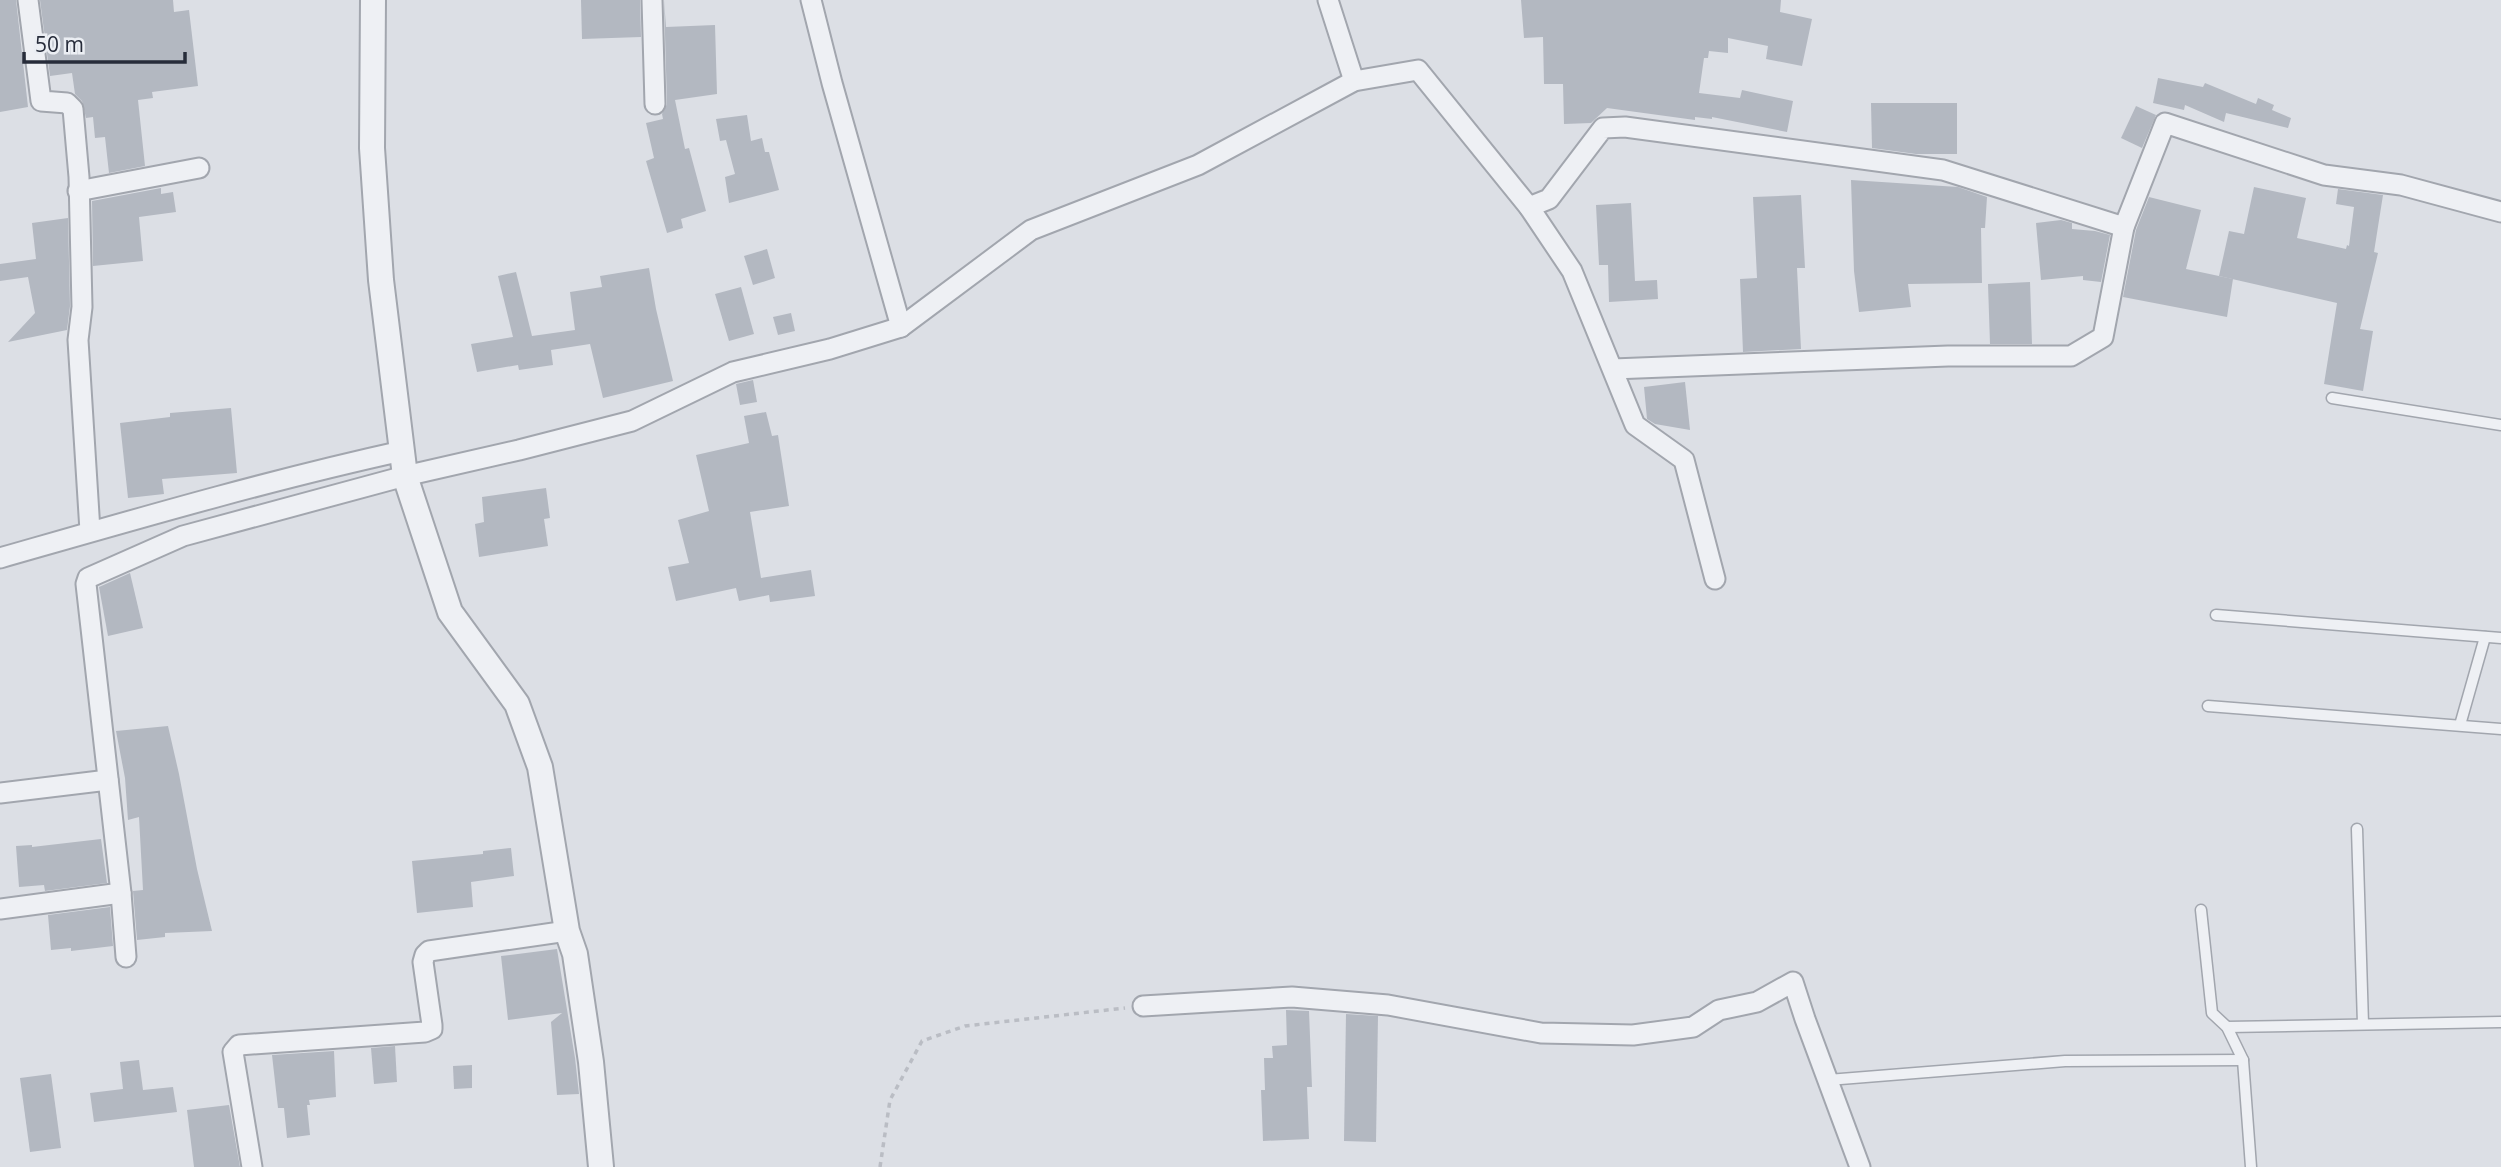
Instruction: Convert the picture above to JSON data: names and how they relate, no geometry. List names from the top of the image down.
{
  "scale_bar": "50 m"
}
